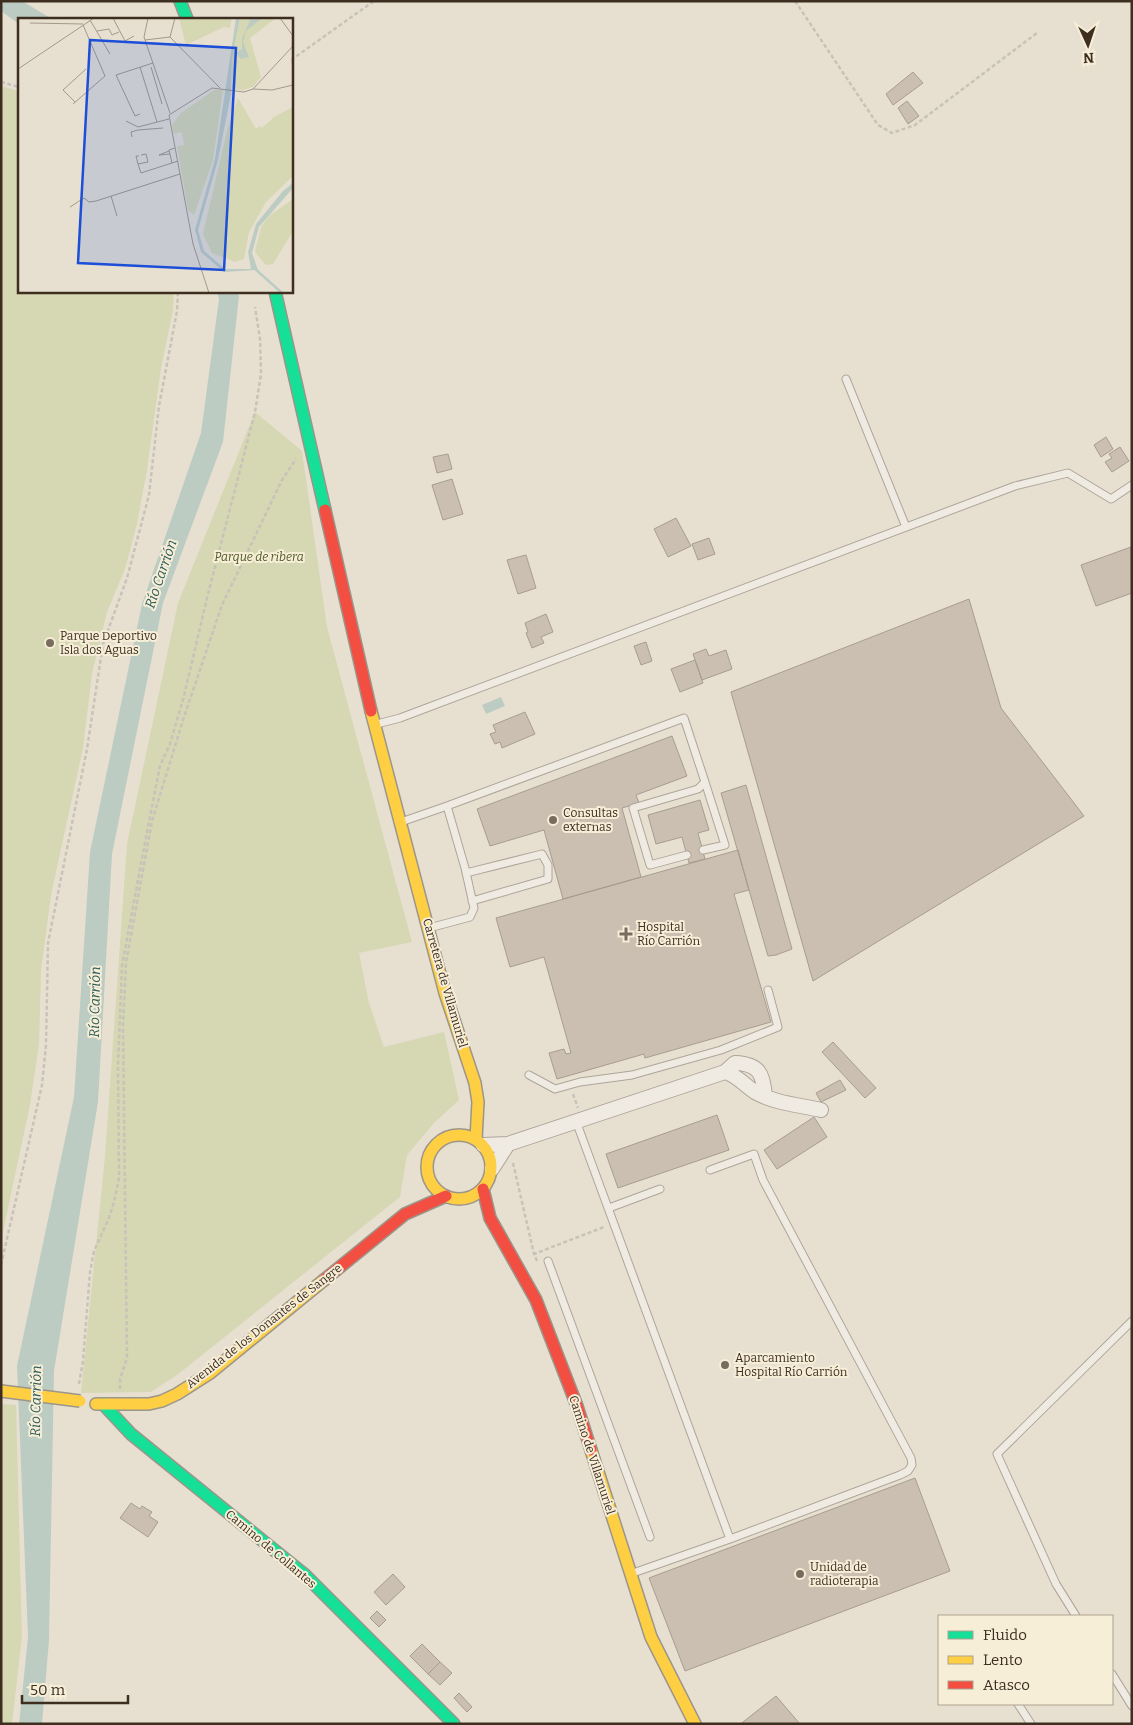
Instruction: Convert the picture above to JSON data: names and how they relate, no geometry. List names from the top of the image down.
{
  "streets": {
    "main road": [
      "Carretera de Villamuriel",
      "Avenida de los Donantes de Sangre",
      "Camino de Villamuriel",
      "Camino de Collantes"
    ]
  },
  "crossings": [
    ["Carretera de Villamuriel", "Avenida de los Donantes de Sangre"],
    ["Carretera de Villamuriel", "Camino de Villamuriel"],
    ["Avenida de los Donantes de Sangre", "Camino de Villamuriel"],
    ["Avenida de los Donantes de Sangre", "Camino de Collantes"]
  ],
  "water": ["Río Carrión"],
  "parks": ["Parque de ribera"],
  "places": {
    "other": [
      "Parque Deportivo Isla dos Aguas",
      "Consultas externas",
      "Aparcamiento Hospital Río Carrión",
      "Unidad de radioterapia"
    ],
    "health": ["Hospital Río Carrión"]
  },
  "legend": ["Fluido", "Lento", "Atasco"],
  "scale_bar": "50 m",
  "north": "bottom"
}
